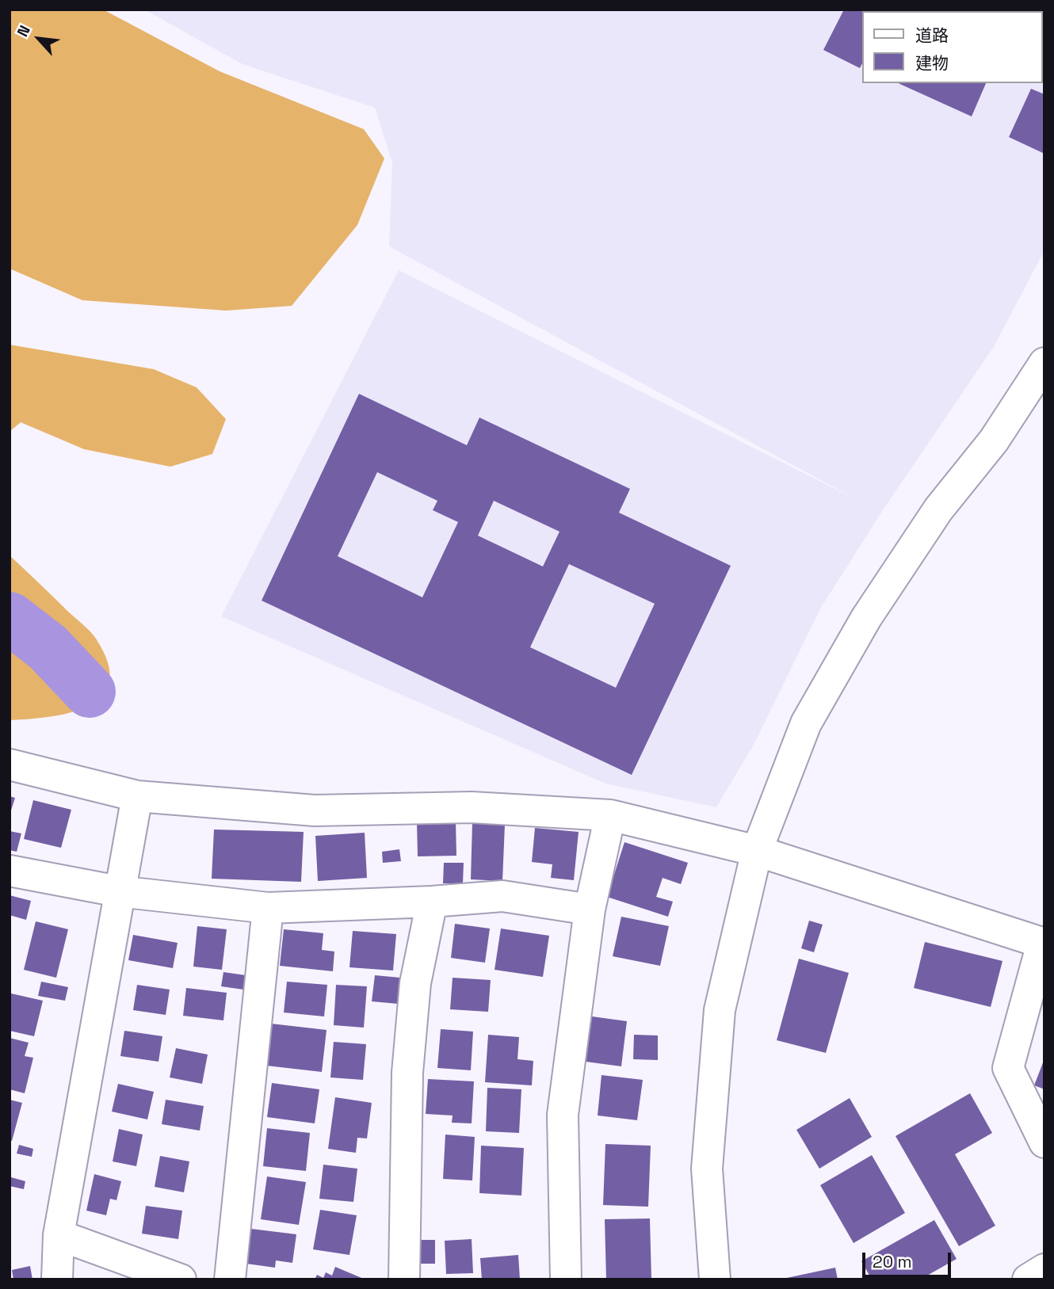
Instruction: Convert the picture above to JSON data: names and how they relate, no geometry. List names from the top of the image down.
{
  "legend": ["道路", "建物"],
  "scale_bar": "20 m",
  "north": "top left"
}
